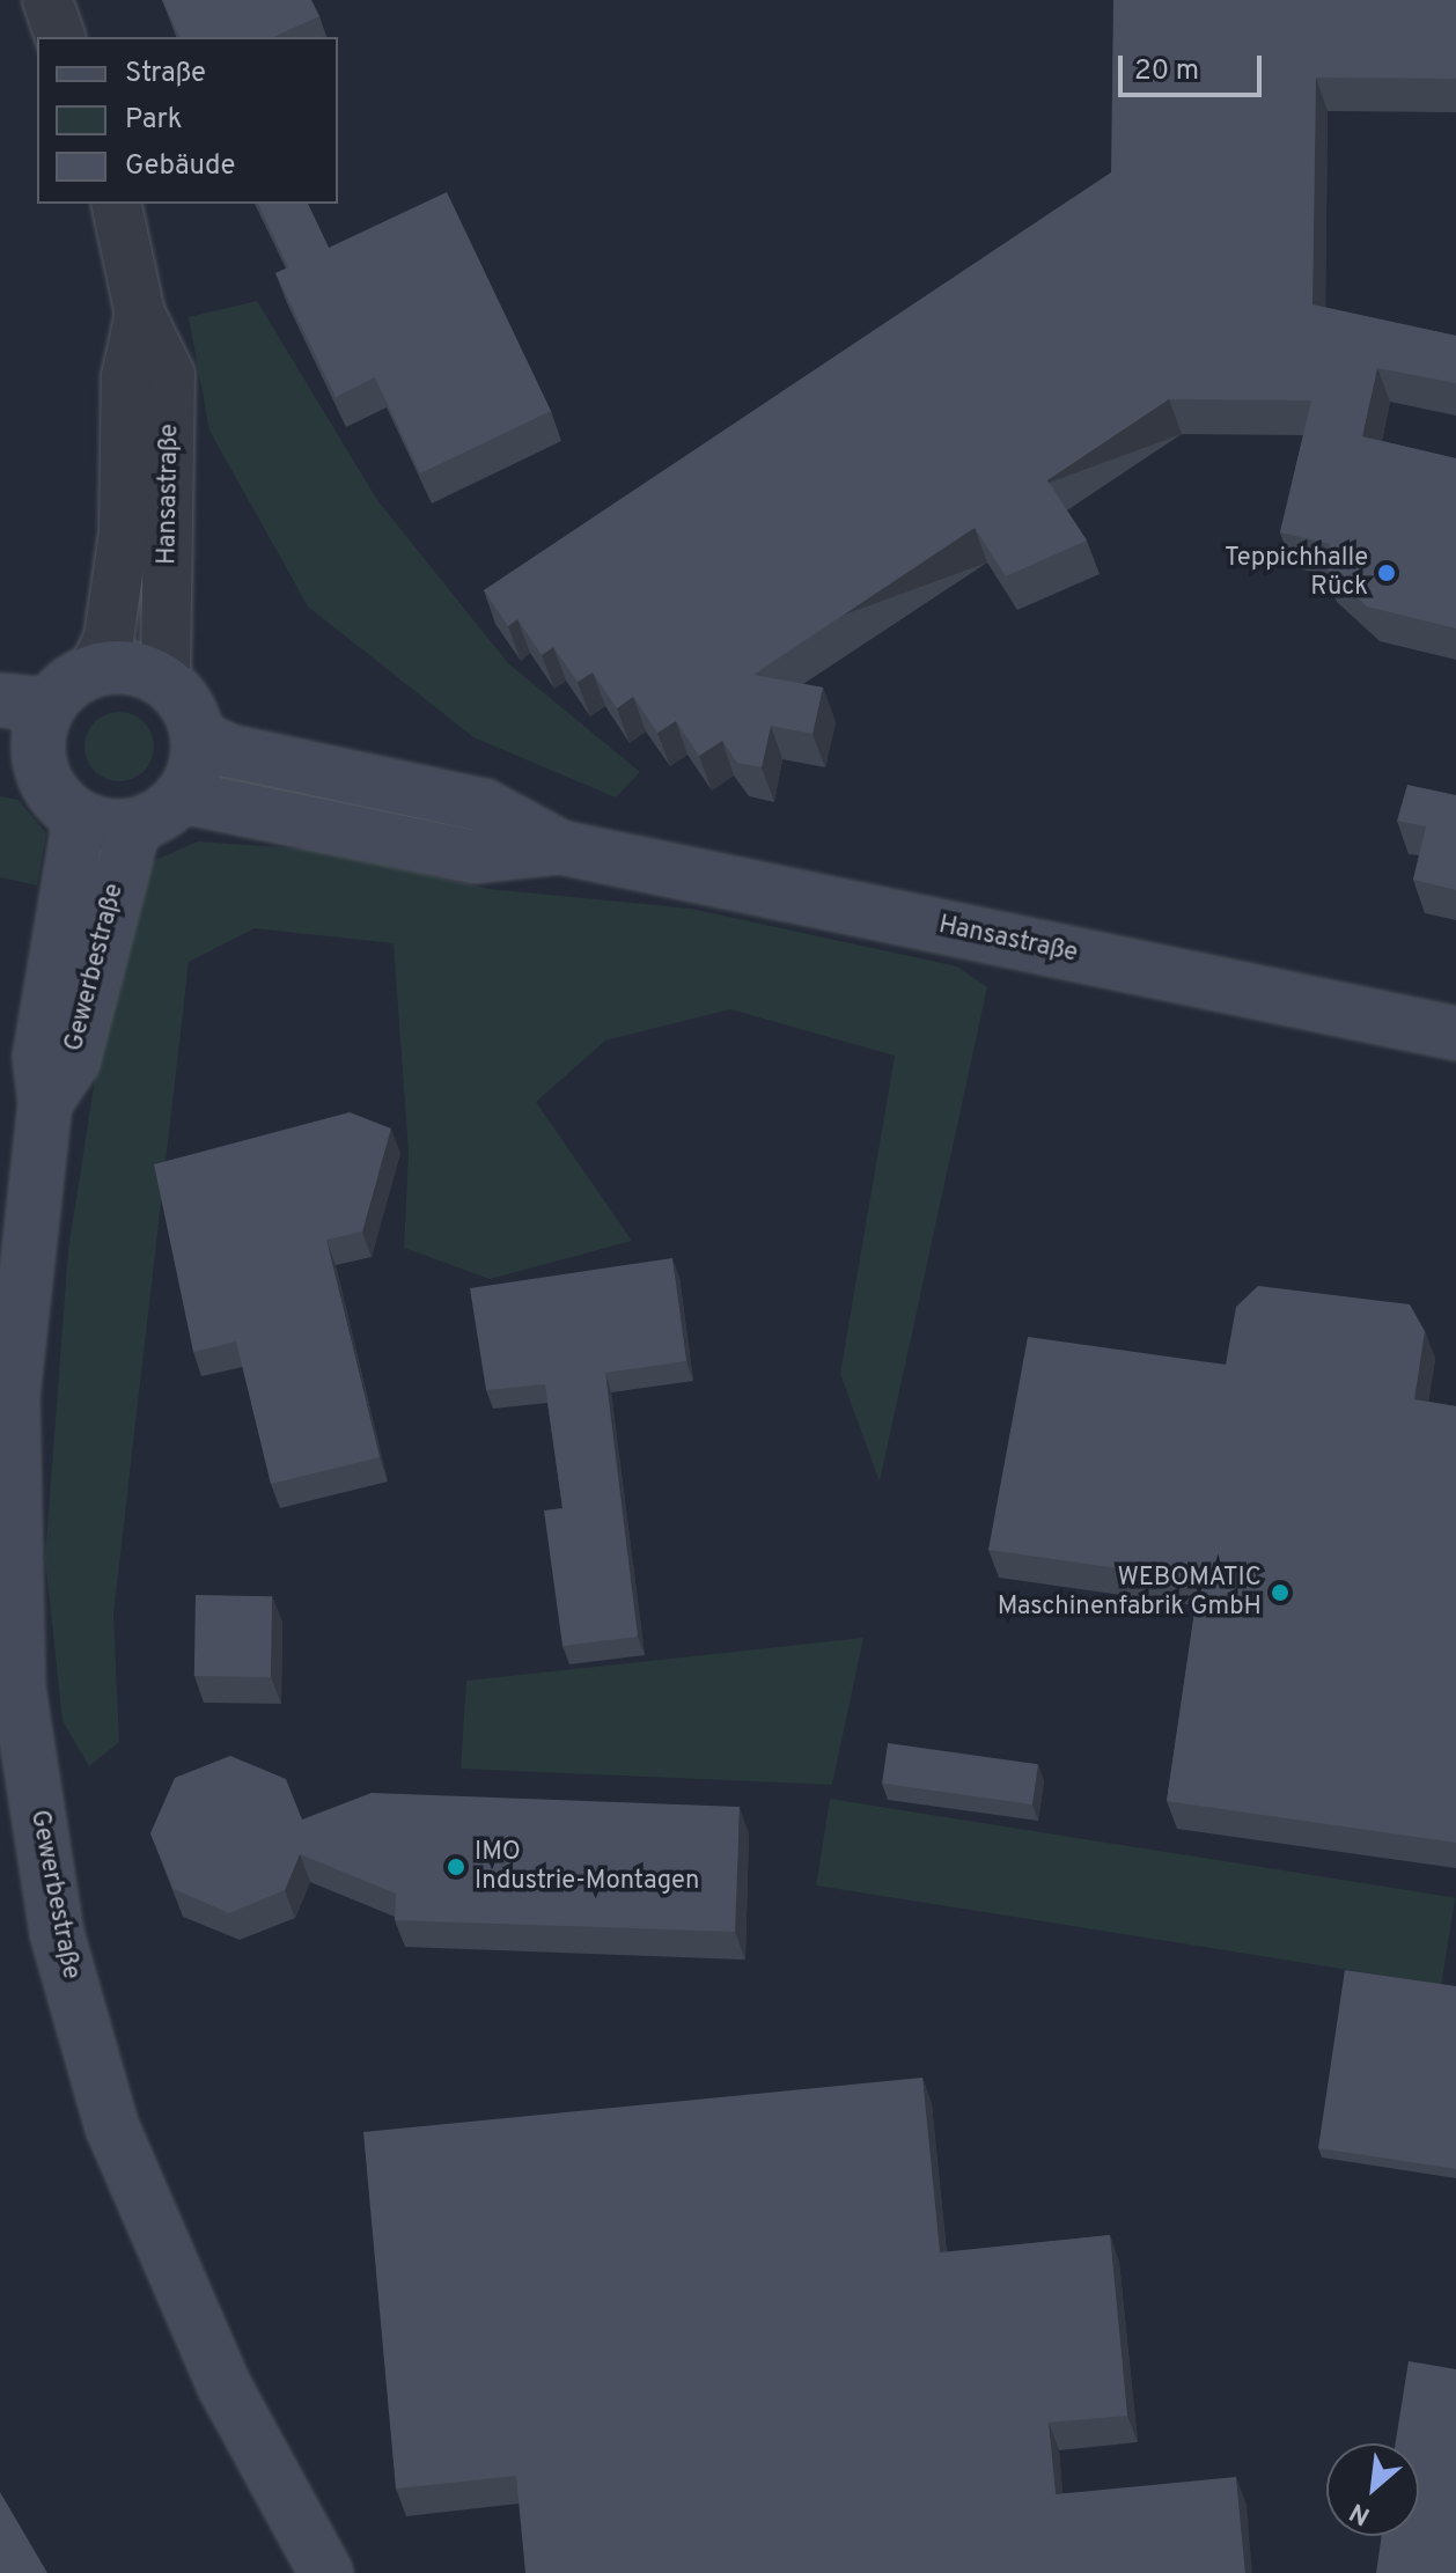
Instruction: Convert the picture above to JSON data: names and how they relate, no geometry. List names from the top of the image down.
{
  "streets": {
    "street": ["Hansastraße", "Gewerbestraße"]
  },
  "crossings": [
    ["Hansastraße", "Gewerbestraße"]
  ],
  "places": ["Teppichhalle Rück", "WEBOMATIC Maschinenfabrik GmbH", "IMO Industrie-Montagen"],
  "legend": ["Straße", "Park", "Gebäude"],
  "scale_bar": "20 m",
  "north": "bottom left"
}
